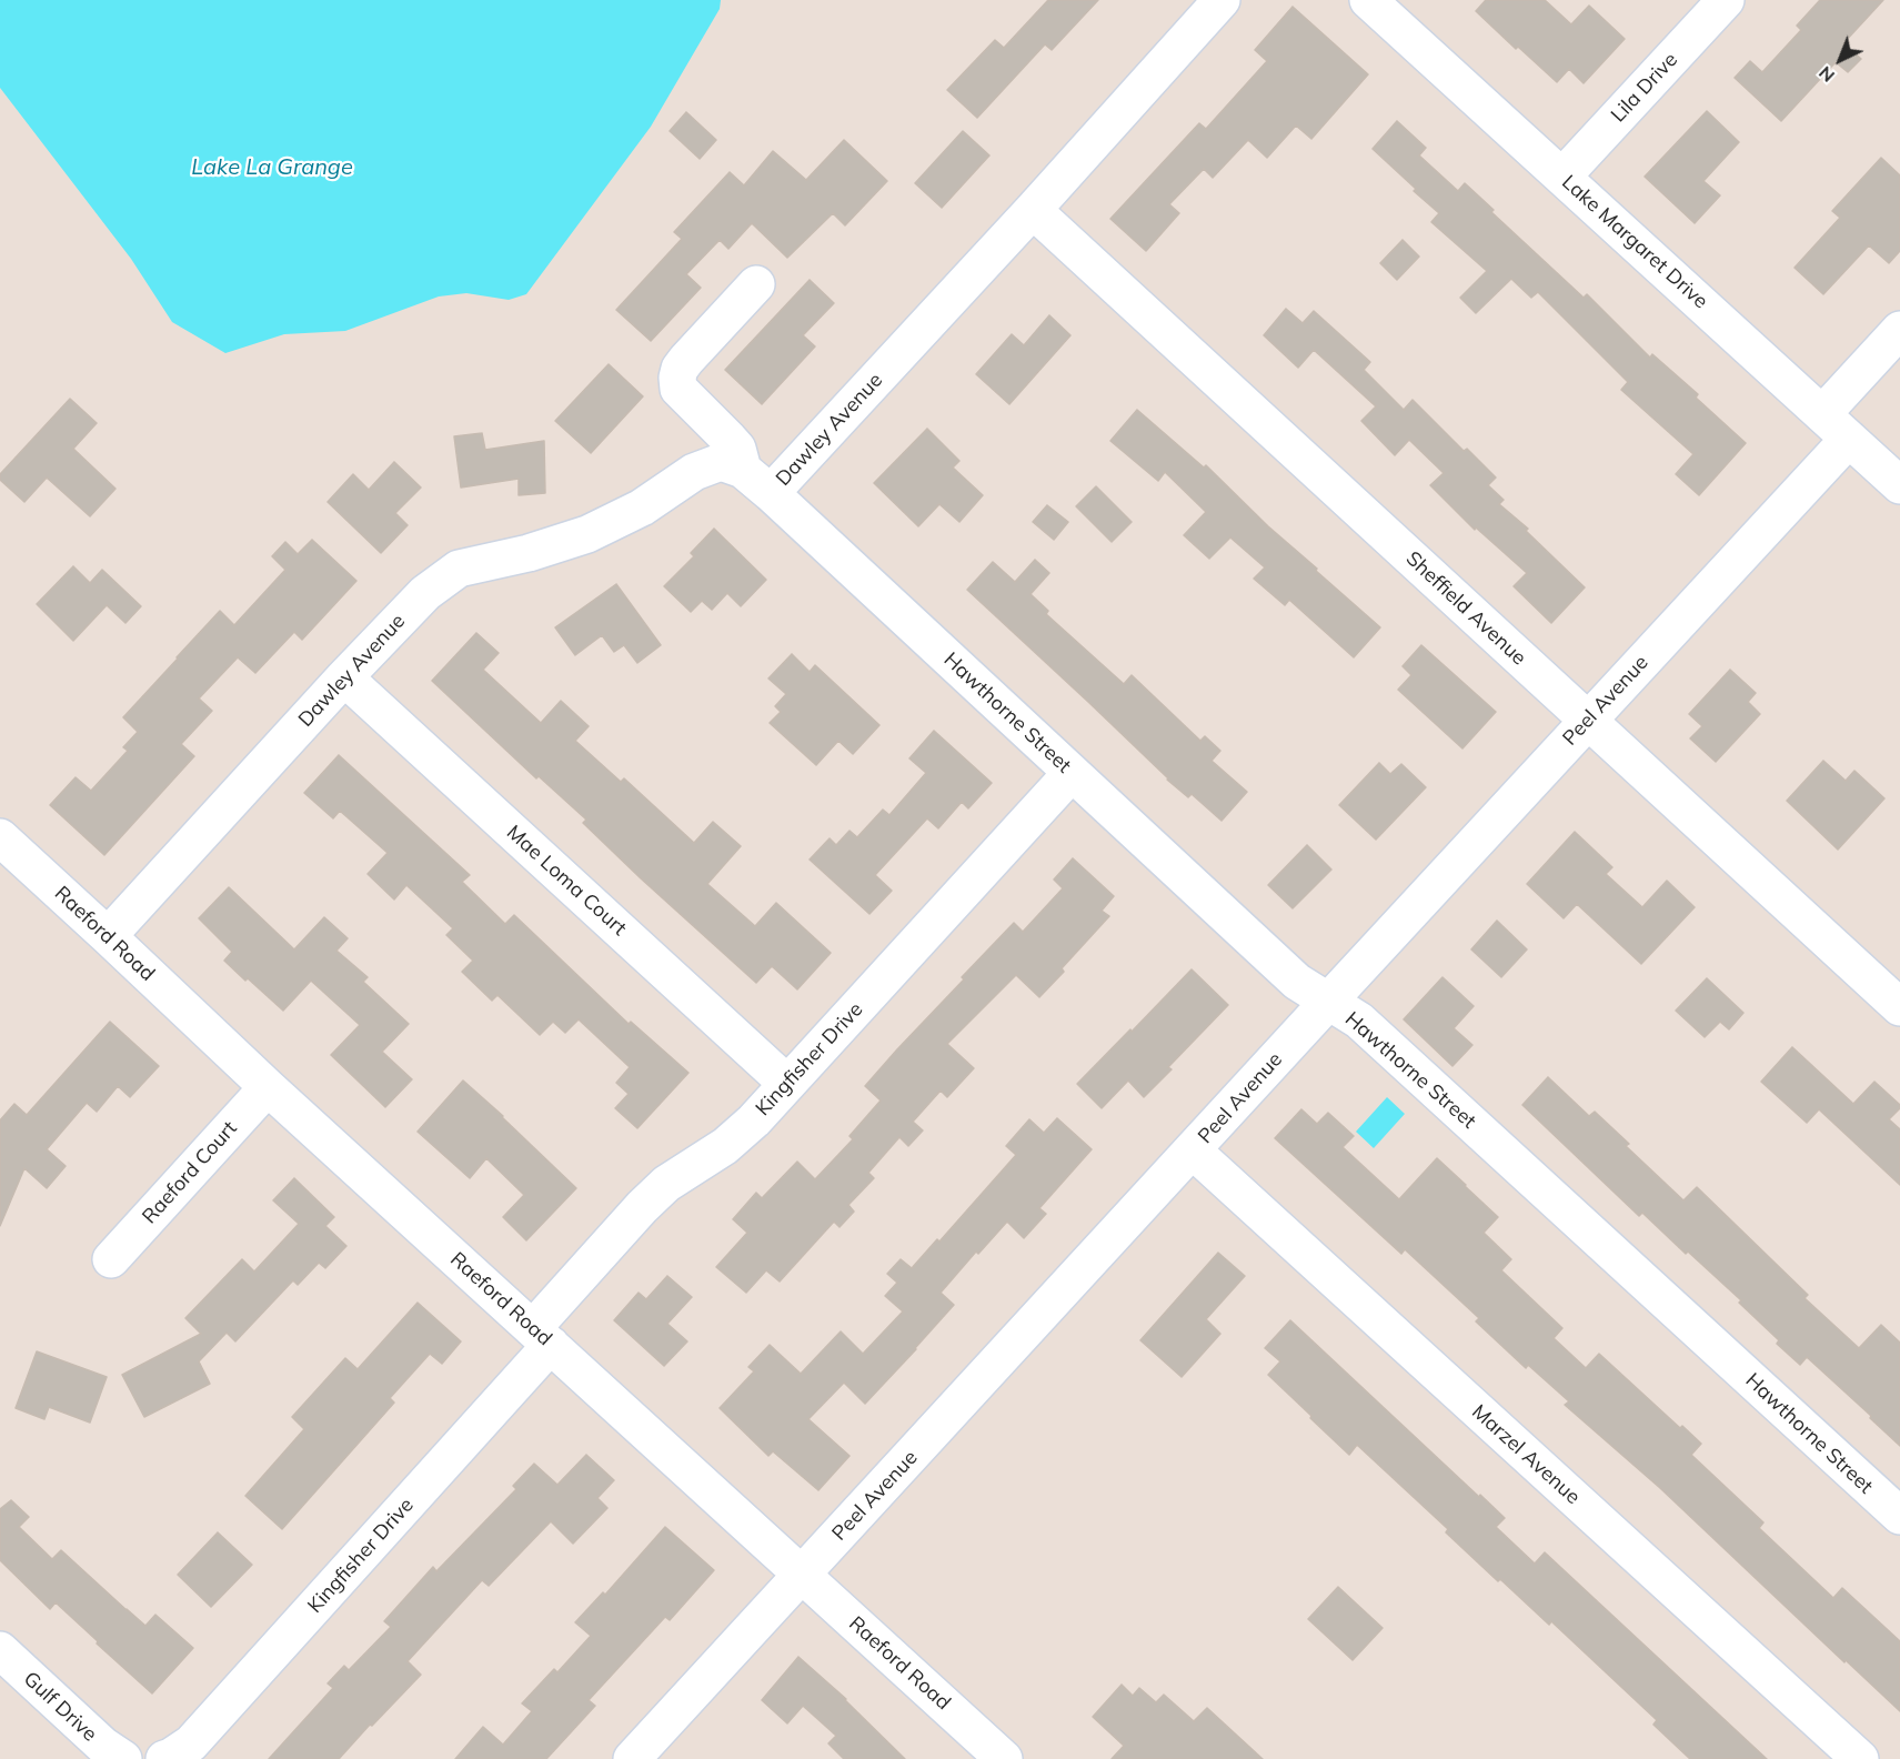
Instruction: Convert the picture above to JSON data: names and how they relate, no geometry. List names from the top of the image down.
{
  "streets": {
    "street": [
      "Lila Drive",
      "Lake Margaret Drive",
      "Dawley Avenue",
      "Sheffield Avenue",
      "Peel Avenue",
      "Hawthorne Street",
      "Mae Loma Court",
      "Raeford Road",
      "Kingfisher Drive",
      "Raeford Court",
      "Marzel Avenue",
      "Gulf Drive"
    ]
  },
  "crossings": [
    ["Lila Drive", "Lake Margaret Drive"],
    ["Lake Margaret Drive", "Peel Avenue"],
    ["Dawley Avenue", "Sheffield Avenue"],
    ["Dawley Avenue", "Hawthorne Street"],
    ["Dawley Avenue", "Mae Loma Court"],
    ["Dawley Avenue", "Raeford Road"],
    ["Sheffield Avenue", "Peel Avenue"],
    ["Peel Avenue", "Hawthorne Street"],
    ["Peel Avenue", "Raeford Road"],
    ["Peel Avenue", "Marzel Avenue"],
    ["Hawthorne Street", "Kingfisher Drive"],
    ["Mae Loma Court", "Kingfisher Drive"],
    ["Raeford Road", "Kingfisher Drive"],
    ["Raeford Road", "Raeford Court"]
  ],
  "water": ["Lake La Grange"],
  "north": "bottom left"
}
